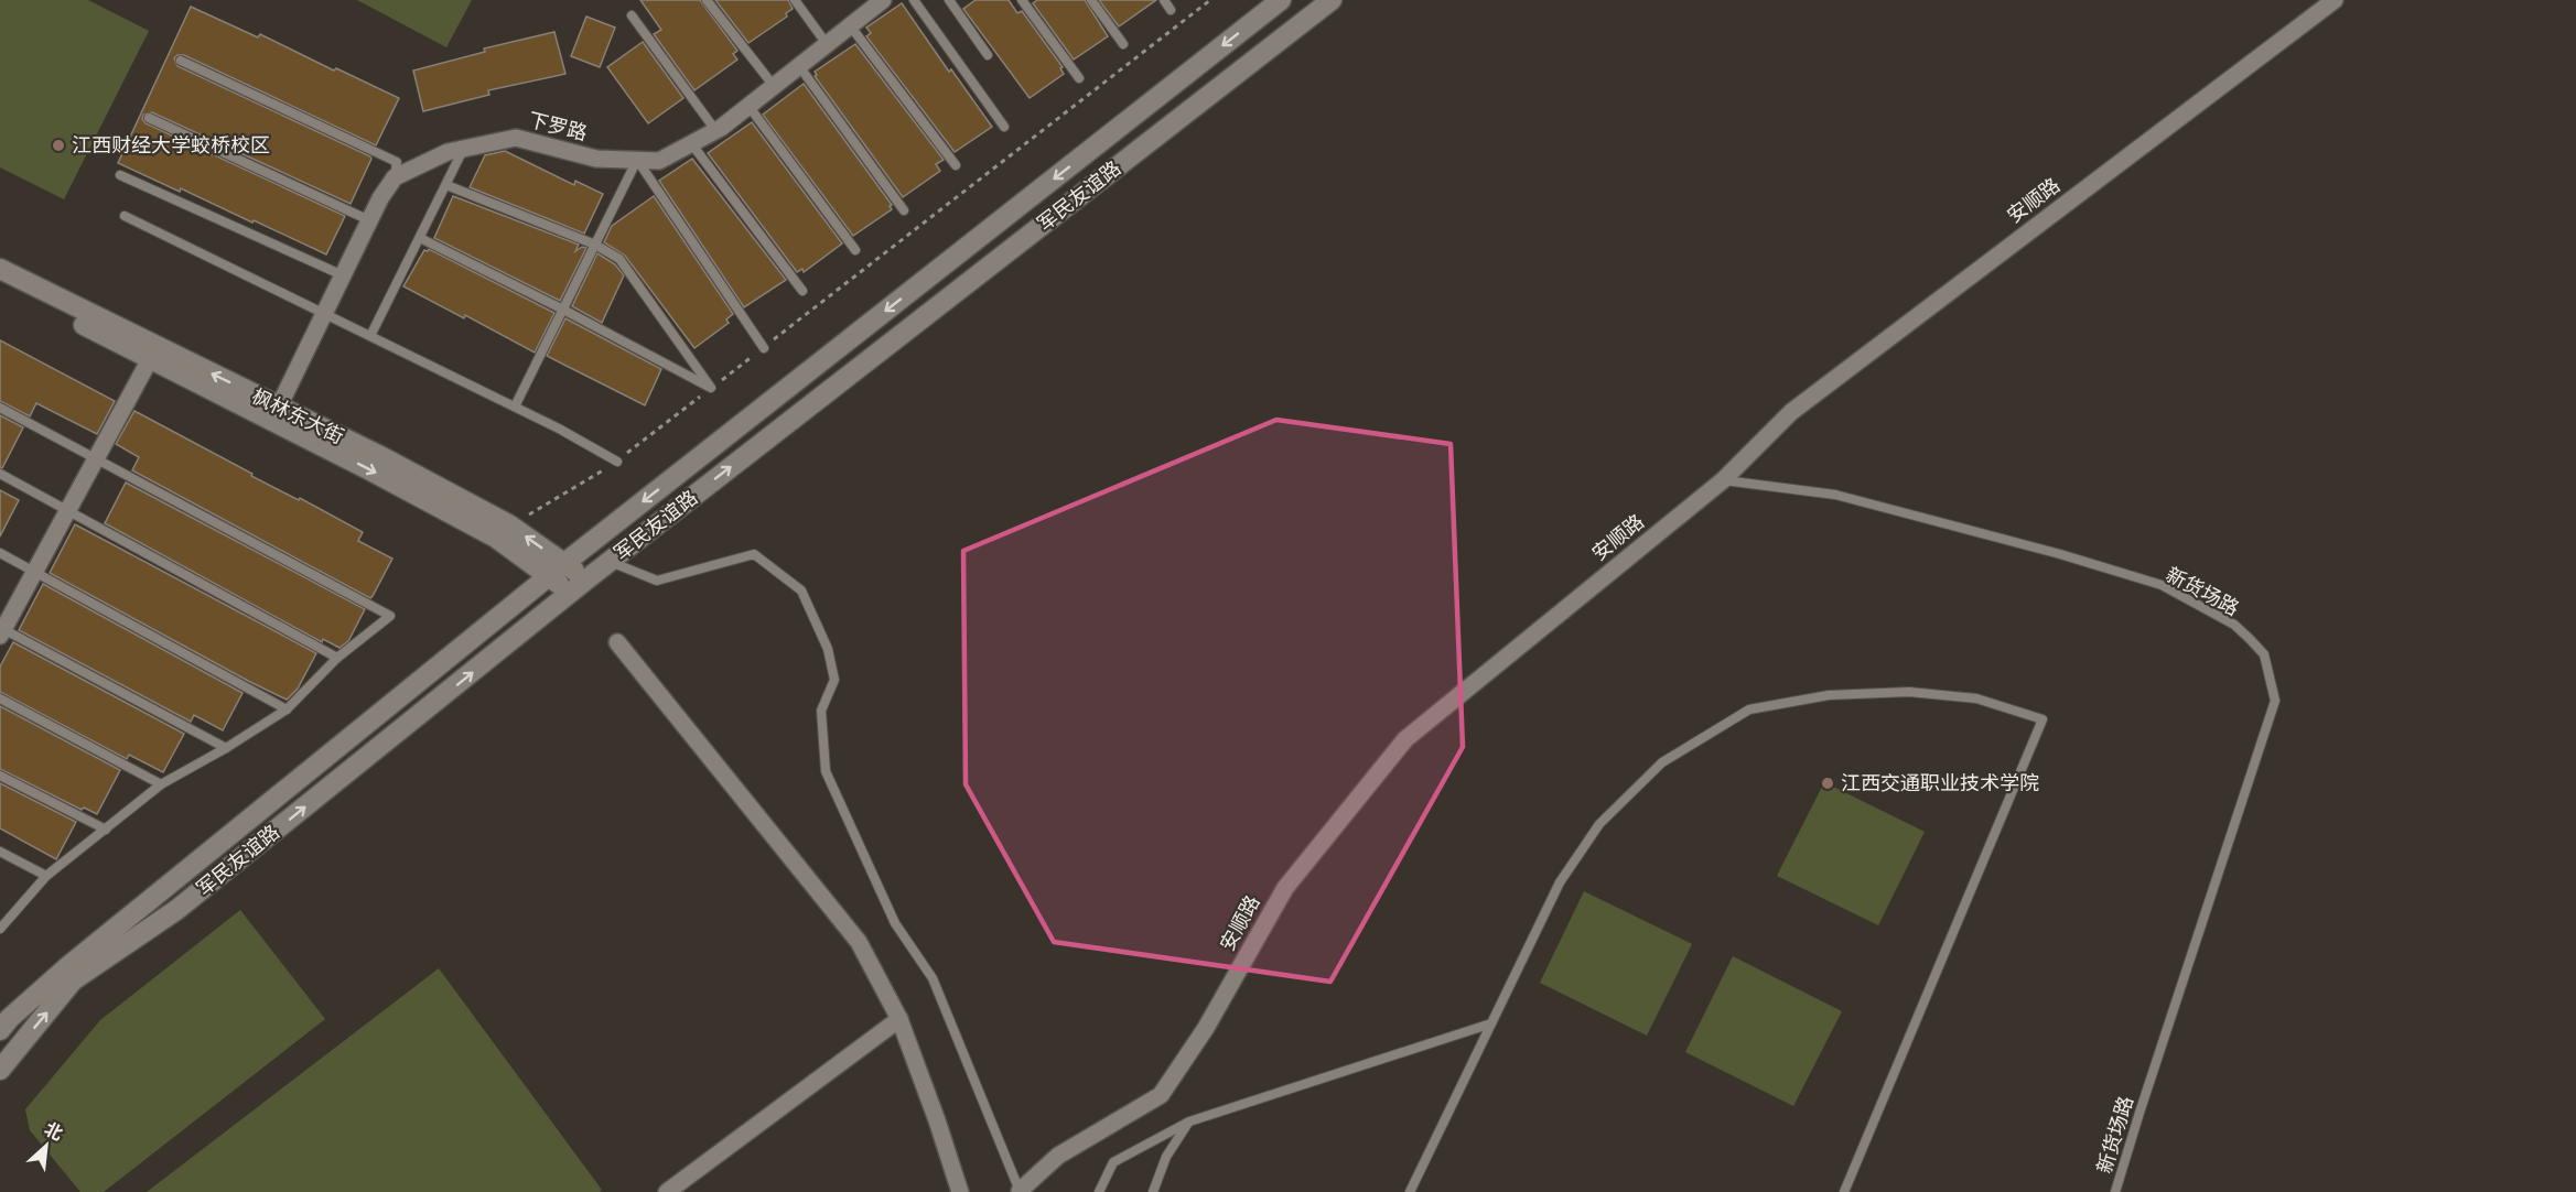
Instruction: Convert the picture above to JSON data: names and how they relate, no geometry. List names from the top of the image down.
{
  "streets": {
    "street": [
      "下罗路",
      "军民友谊路",
      "安顺路",
      "枫林东大街"
    ],
    "lane": ["新货场路"]
  },
  "crossings": [
    ["军民友谊路", "枫林东大街"],
    ["安顺路", "新货场路"]
  ],
  "places": ["江西财经大学蛟桥校区", "江西交通职业技术学院"],
  "north": "top right"
}
